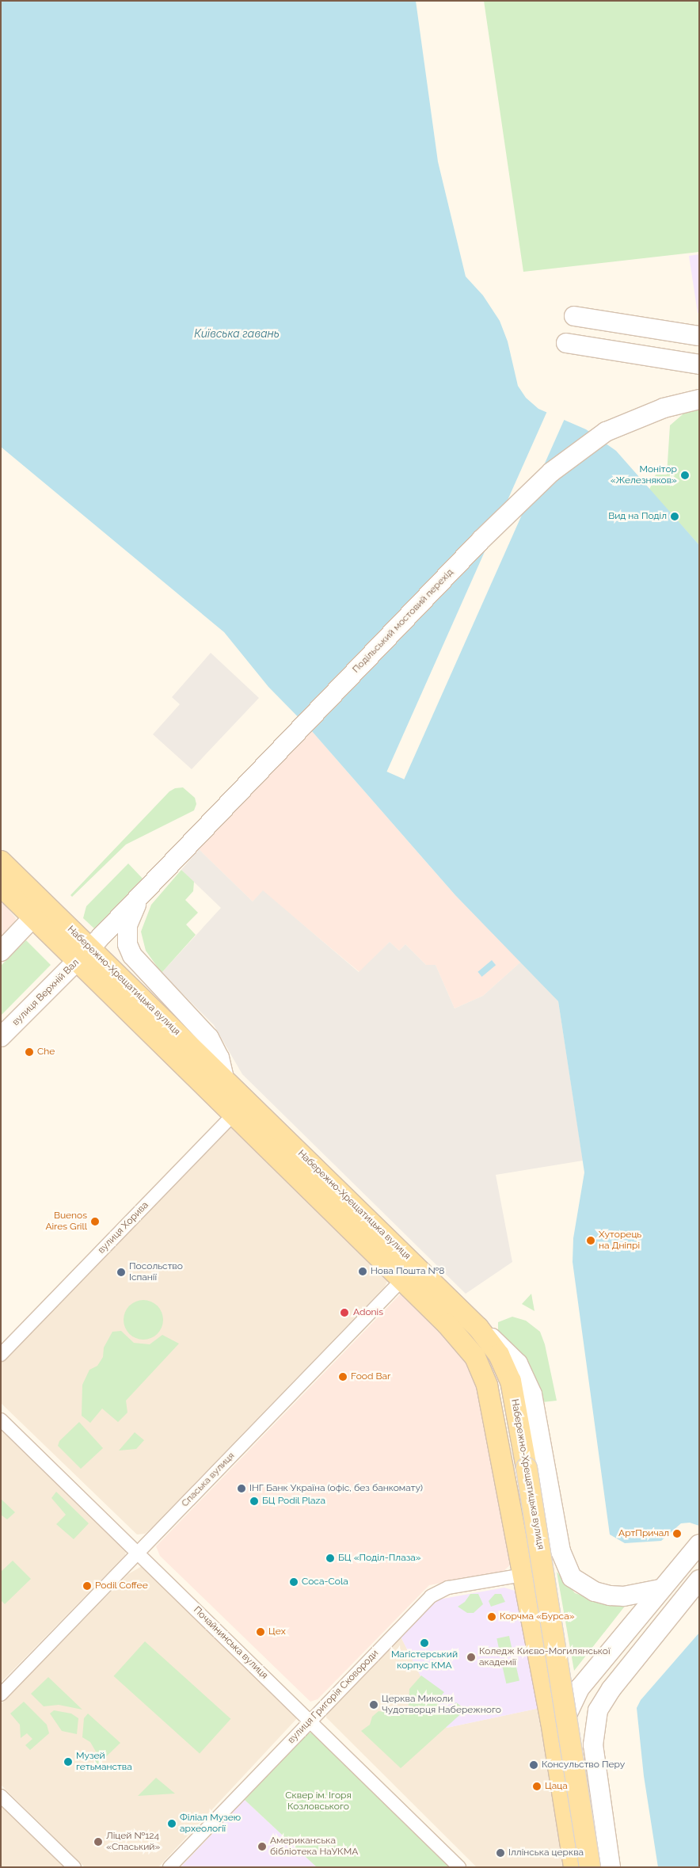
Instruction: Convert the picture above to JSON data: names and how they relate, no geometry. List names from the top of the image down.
{
  "streets": {
    "main road": ["Подільський мостовий перехід", "Набережно-Хрещатицька вулиця", "вулиця Верхній Вал"],
    "street": [
      "вулиця Хорива",
      "Спаська вулиця",
      "Почайнинська вулиця",
      "вулиця Григорія Сковороди"
    ]
  },
  "crossings": [
    ["Подільський мостовий перехід", "Набережно-Хрещатицька вулиця"],
    ["Подільський мостовий перехід", "вулиця Верхній Вал"],
    ["Набережно-Хрещатицька вулиця", "вулиця Верхній Вал"],
    ["Набережно-Хрещатицька вулиця", "вулиця Хорива"],
    ["Набережно-Хрещатицька вулиця", "Спаська вулиця"],
    ["Набережно-Хрещатицька вулиця", "вулиця Григорія Сковороди"],
    ["Спаська вулиця", "Почайнинська вулиця"],
    ["Почайнинська вулиця", "вулиця Григорія Сковороди"]
  ],
  "water": ["Київська гавань"],
  "parks": ["Сквер ім. Ігоря Козловського"],
  "places": [
    "Монітор «Железняков»",
    "Вид на Поділ",
    "Che",
    "Buenos Aires Grill",
    "Хуторець на Дніпрі",
    "Нова Пошта №8",
    "Посольство Іспанії",
    "Adonis",
    "Food Bar",
    "ІНГ Банк Україна (офіс, без банкомату)",
    "БЦ Podil Plaza",
    "АртПричал",
    "БЦ «Поділ-Плаза»",
    "Coca-Cola",
    "Podil Coffee",
    "Корчма «Бурса»",
    "Цех",
    "Магістерський корпус КМА",
    "Коледж Києво-Могилянської академії",
    "Церква Миколи Чудотворця Набережного",
    "Музей гетьманства",
    "Консульство Перу",
    "Цаца",
    "Філіал Музею археології",
    "Ліцей №124 «Спаський»",
    "Американська бібліотека НаУКМА",
    "Іллінська церква"
  ]
}
